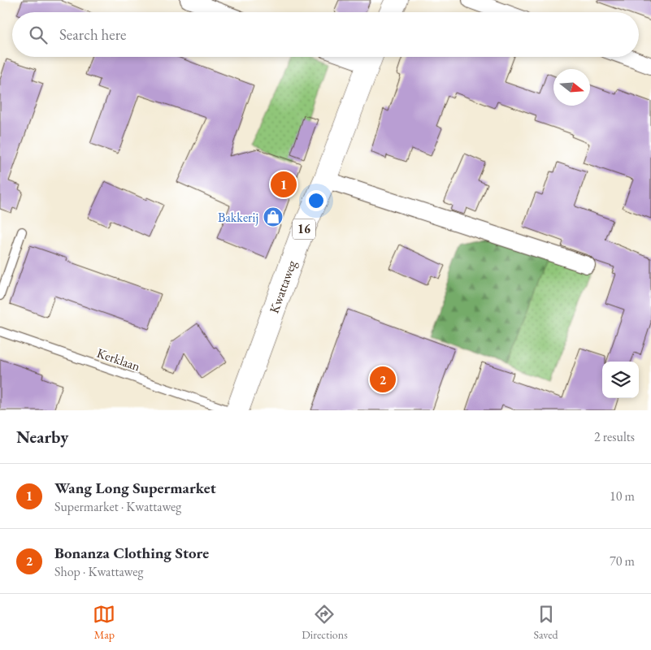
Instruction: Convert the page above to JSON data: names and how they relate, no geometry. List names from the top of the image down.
{
  "streets": {
    "main road": ["16", "Kwattaweg"],
    "lane": ["Kerklaan"]
  },
  "places": {
    "shop": ["Bakkerij"]
  },
  "north": "right",
  "page": {
    "search": "Search here",
    "pins": ["1", "2"],
    "heading": ["Nearby", "2 results"],
    "list": [
      {
        "mark": "1",
        "name": "Wang Long Supermarket",
        "note": "Supermarket · Kwattaweg",
        "value": "10 m"
      },
      {
        "mark": "2",
        "name": "Bonanza Clothing Store",
        "note": "Shop · Kwattaweg",
        "value": "70 m"
      }
    ],
    "nav": ["Map", "Directions", "Saved"]
  }
}
